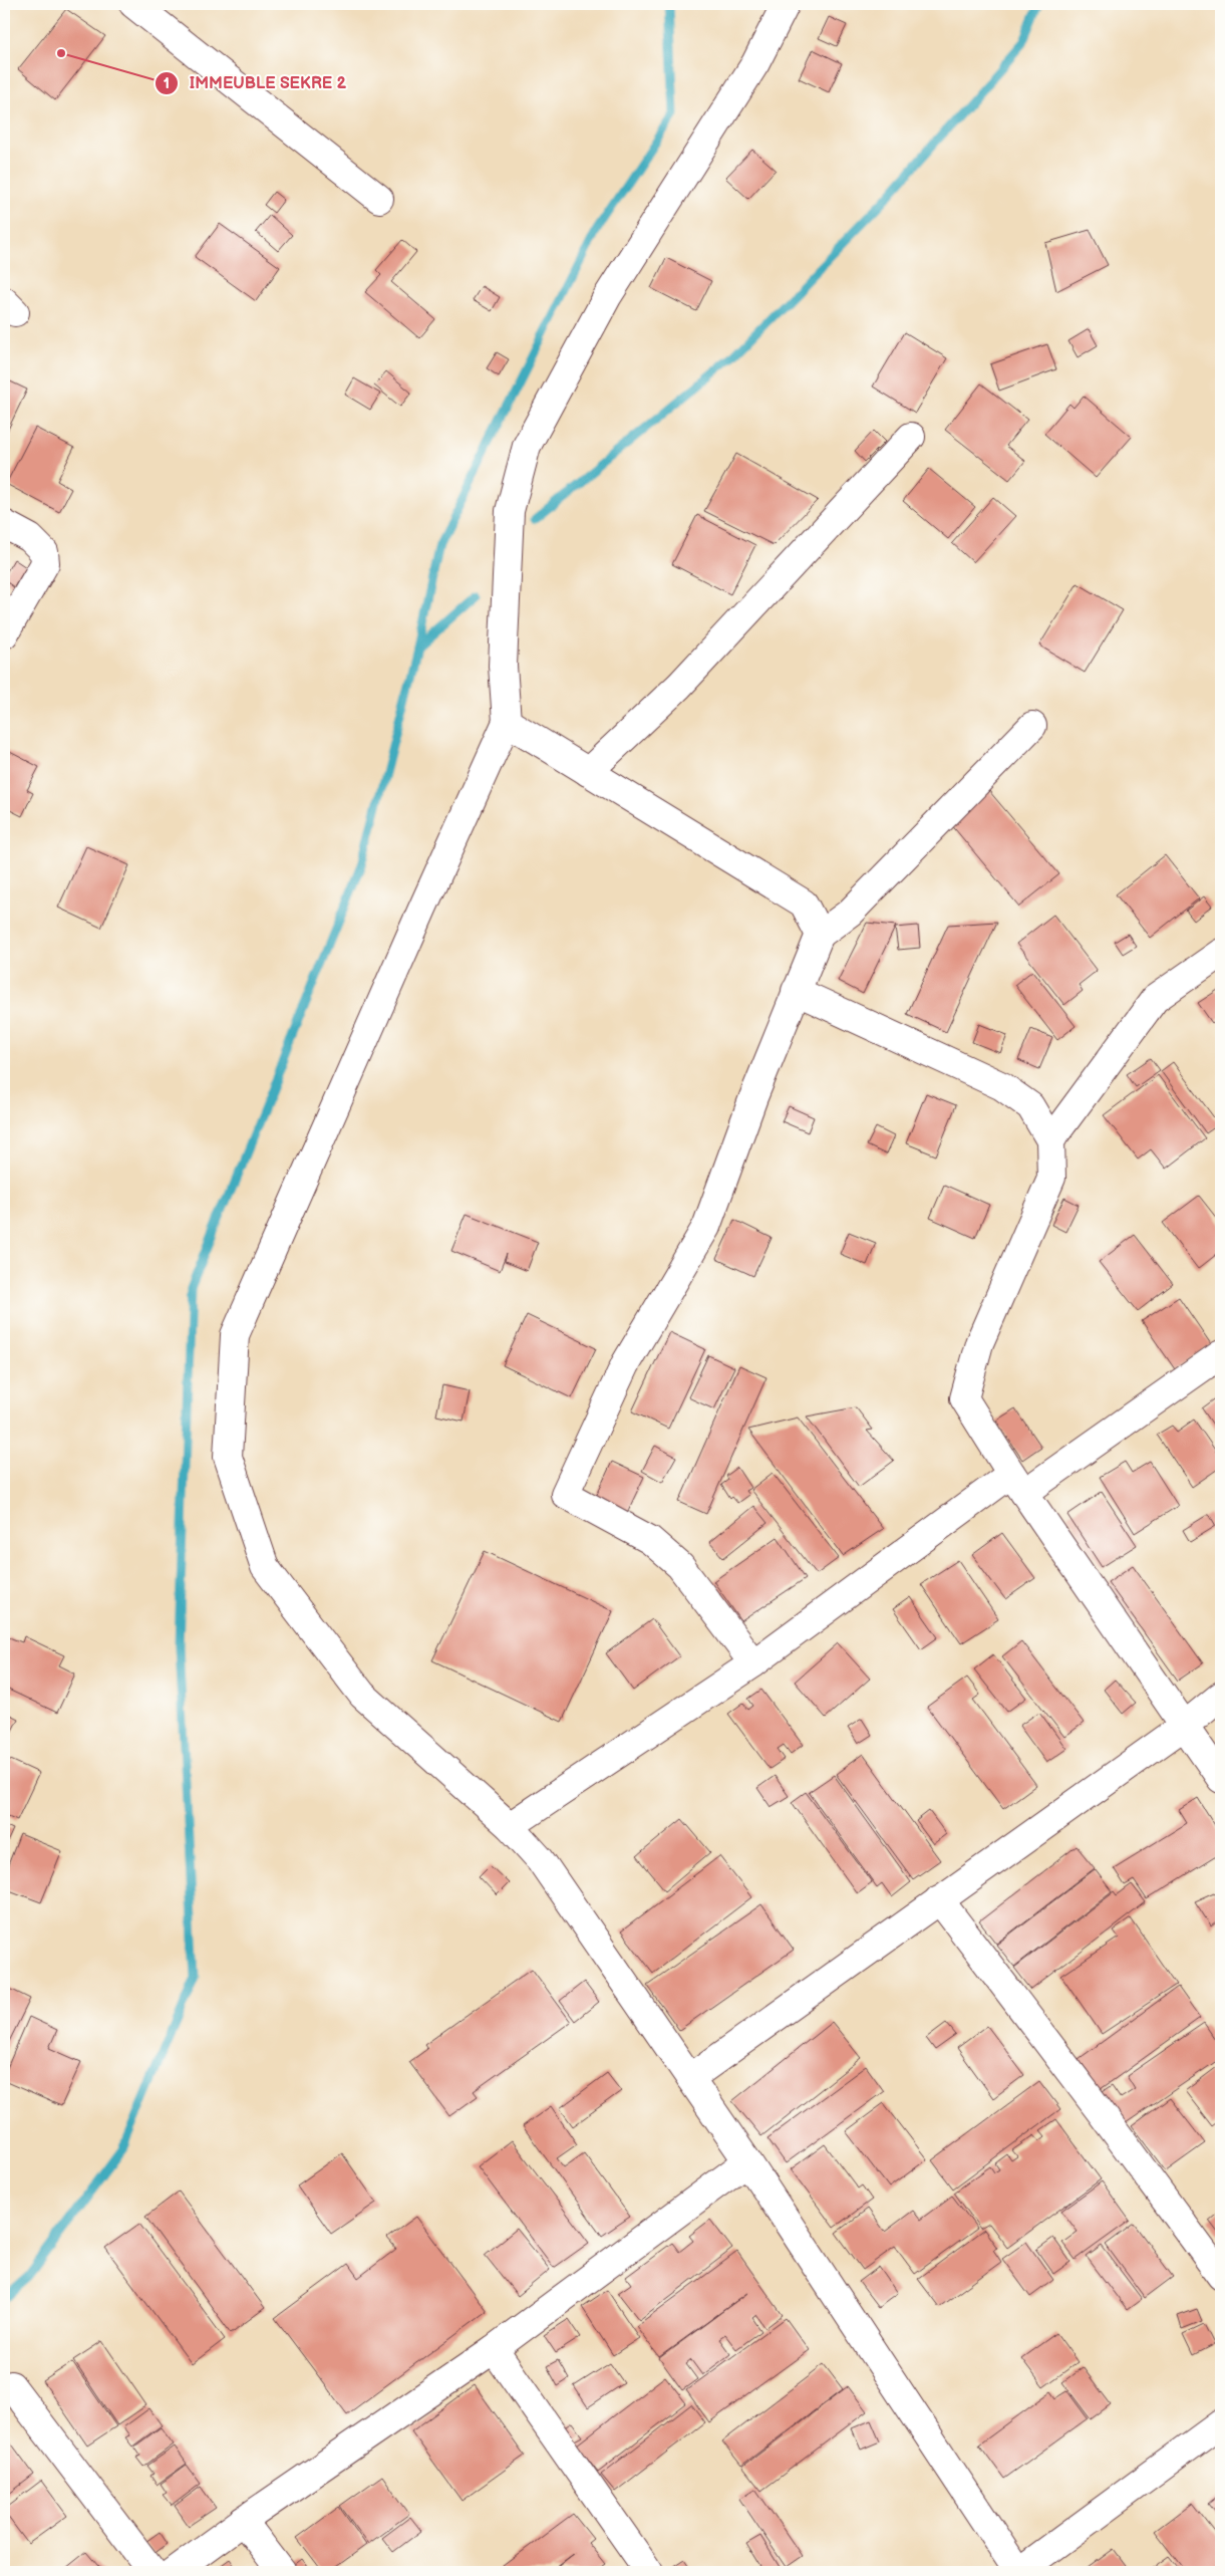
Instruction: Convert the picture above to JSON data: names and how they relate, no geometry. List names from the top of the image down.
{
  "places": ["IMMEUBLE SEKRE 2"]
}
